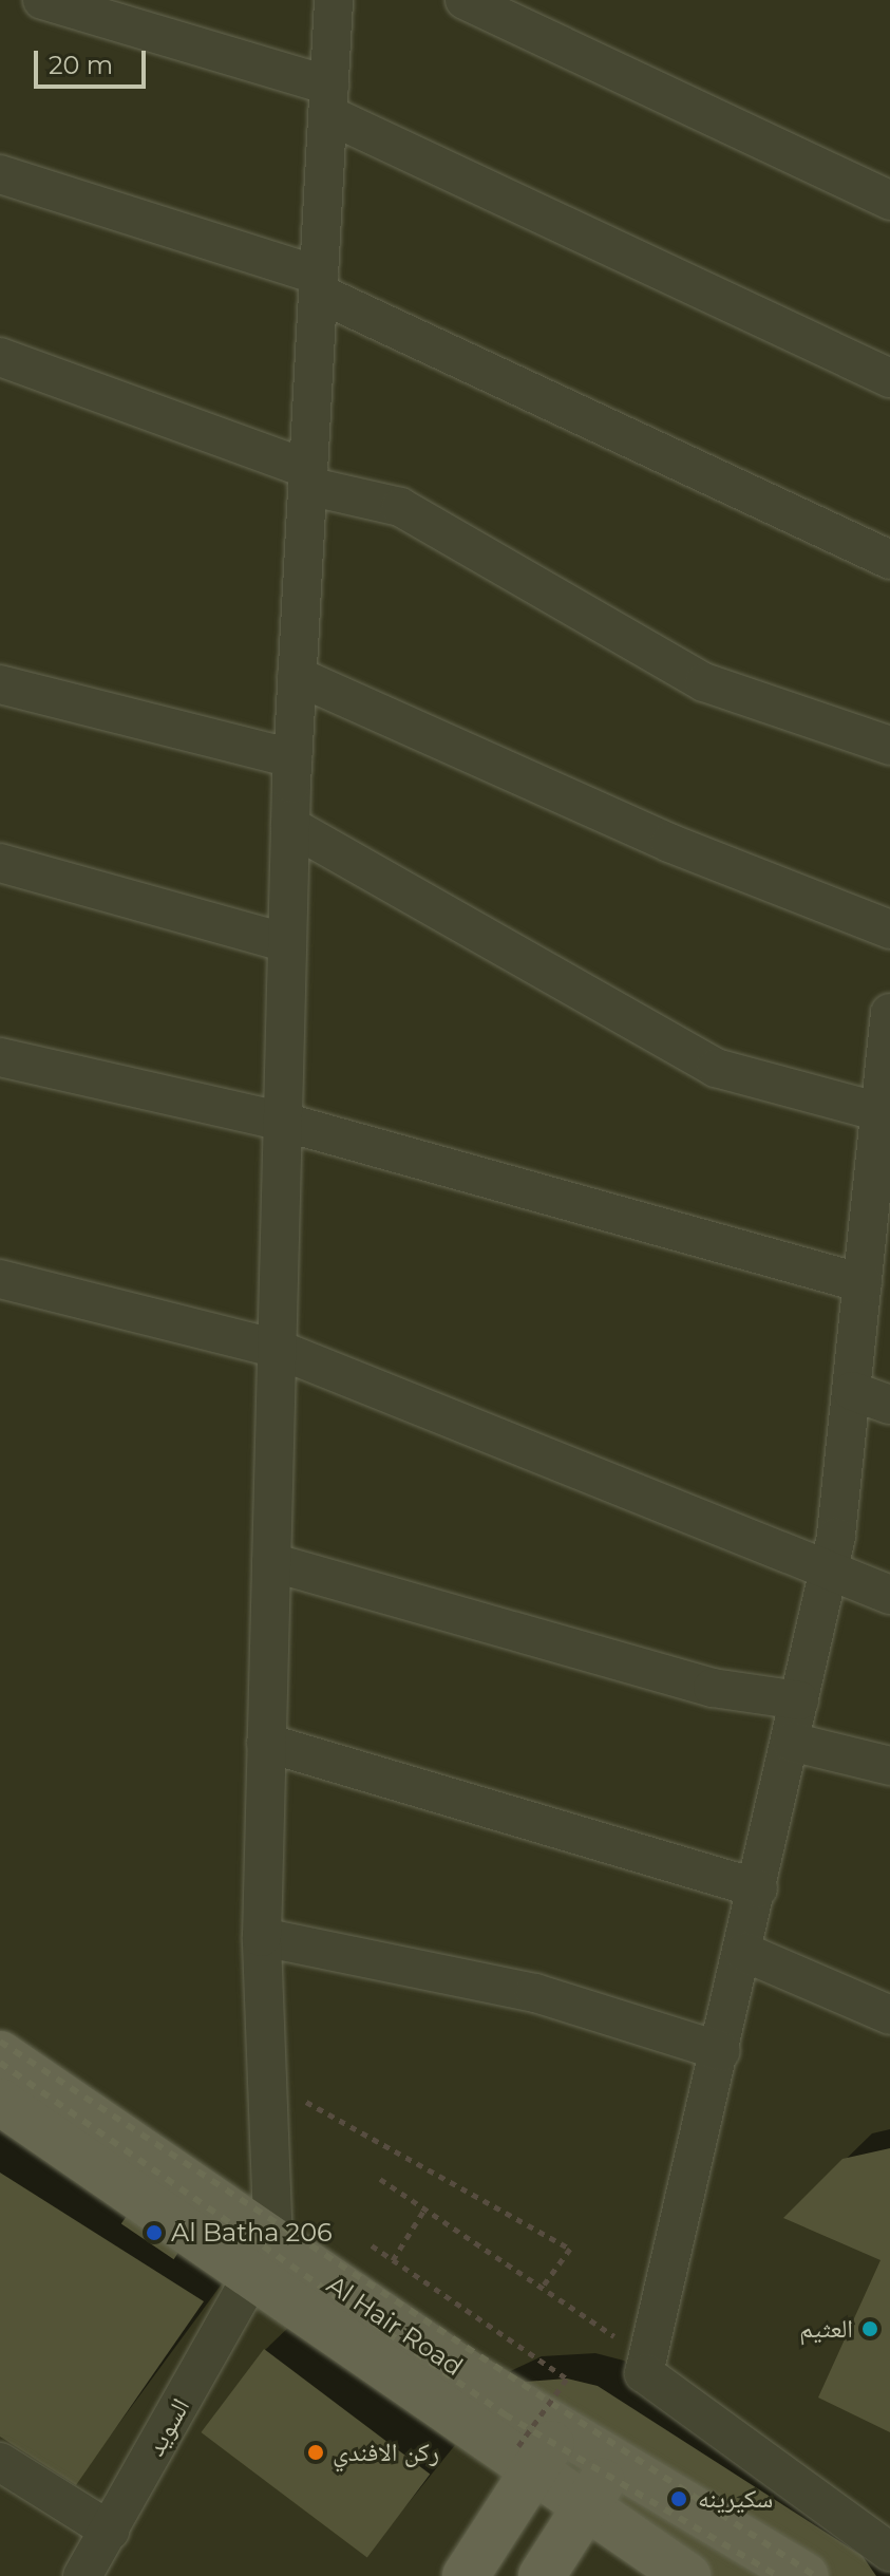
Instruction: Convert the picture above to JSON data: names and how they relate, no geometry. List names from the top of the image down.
{
  "streets": {
    "main road": ["Al Hair Road"],
    "street": ["السويد"]
  },
  "crossings": [
    ["Al Hair Road", "السويد"]
  ],
  "places": [
    "Al Batha 206",
    "العثيم",
    "ركن الافندي",
    "سكيرينه"
  ],
  "scale_bar": "20 m"
}
